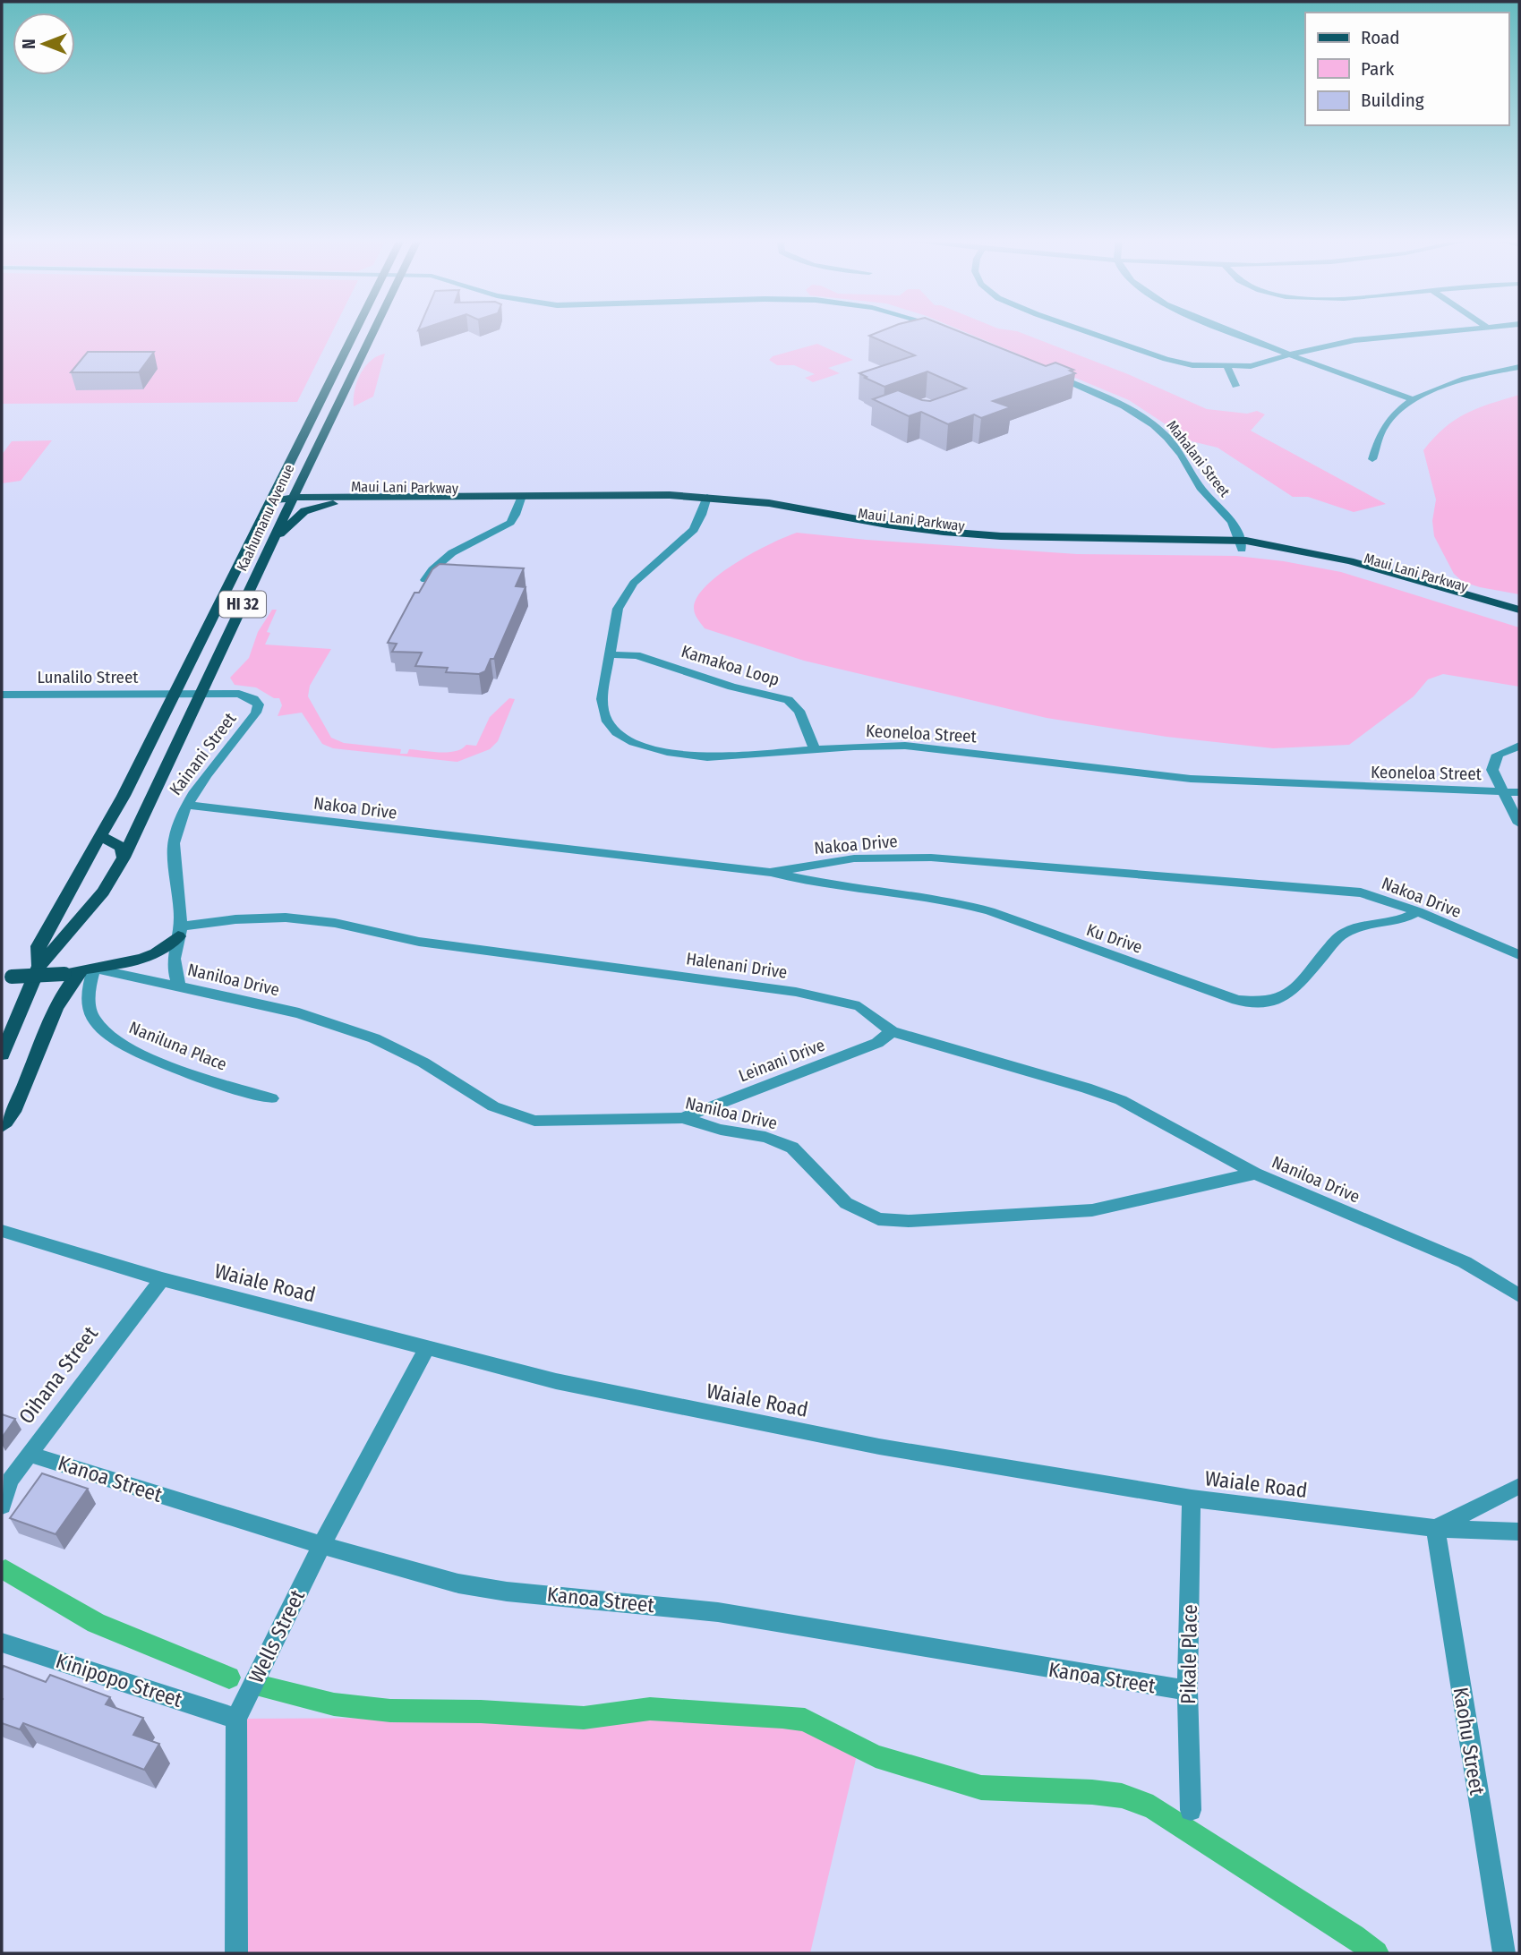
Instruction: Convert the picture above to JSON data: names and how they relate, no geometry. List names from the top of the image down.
{
  "streets": {
    "main road": ["Maui Lani Parkway", "Kaahumanu Avenue", "HI 32"],
    "street": [
      "Mahalani Street",
      "Kamakoa Loop",
      "Lunalilo Street",
      "Keoneloa Street",
      "Kainani Street",
      "Nakoa Drive",
      "Ku Drive",
      "Halenani Drive",
      "Naniloa Drive",
      "Naniluna Place",
      "Leinani Drive",
      "Waiale Road",
      "Oihana Street",
      "Kanoa Street",
      "Wells Street",
      "Pikale Place",
      "Kinipopo Street",
      "Kaohu Street"
    ]
  },
  "crossings": [
    ["Mahalani Street", "Maui Lani Parkway"],
    ["Maui Lani Parkway", "Kaahumanu Avenue"],
    ["Maui Lani Parkway", "Keoneloa Street"],
    ["Kaahumanu Avenue", "Lunalilo Street"],
    ["Kaahumanu Avenue", "Kainani Street"],
    ["Kamakoa Loop", "Keoneloa Street"],
    ["Lunalilo Street", "Kainani Street"],
    ["Kainani Street", "Nakoa Drive"],
    ["Kainani Street", "Halenani Drive"],
    ["Kainani Street", "Naniloa Drive"],
    ["Nakoa Drive", "Ku Drive"],
    ["Halenani Drive", "Naniloa Drive"],
    ["Halenani Drive", "Leinani Drive"],
    ["Naniloa Drive", "Naniluna Place"],
    ["Naniloa Drive", "Leinani Drive"],
    ["Waiale Road", "Oihana Street"],
    ["Waiale Road", "Wells Street"],
    ["Waiale Road", "Pikale Place"],
    ["Waiale Road", "Kaohu Street"],
    ["Oihana Street", "Kanoa Street"],
    ["Kanoa Street", "Wells Street"],
    ["Kanoa Street", "Pikale Place"],
    ["Wells Street", "Kinipopo Street"]
  ],
  "legend": ["Road", "Park", "Building"],
  "north": "left"
}
